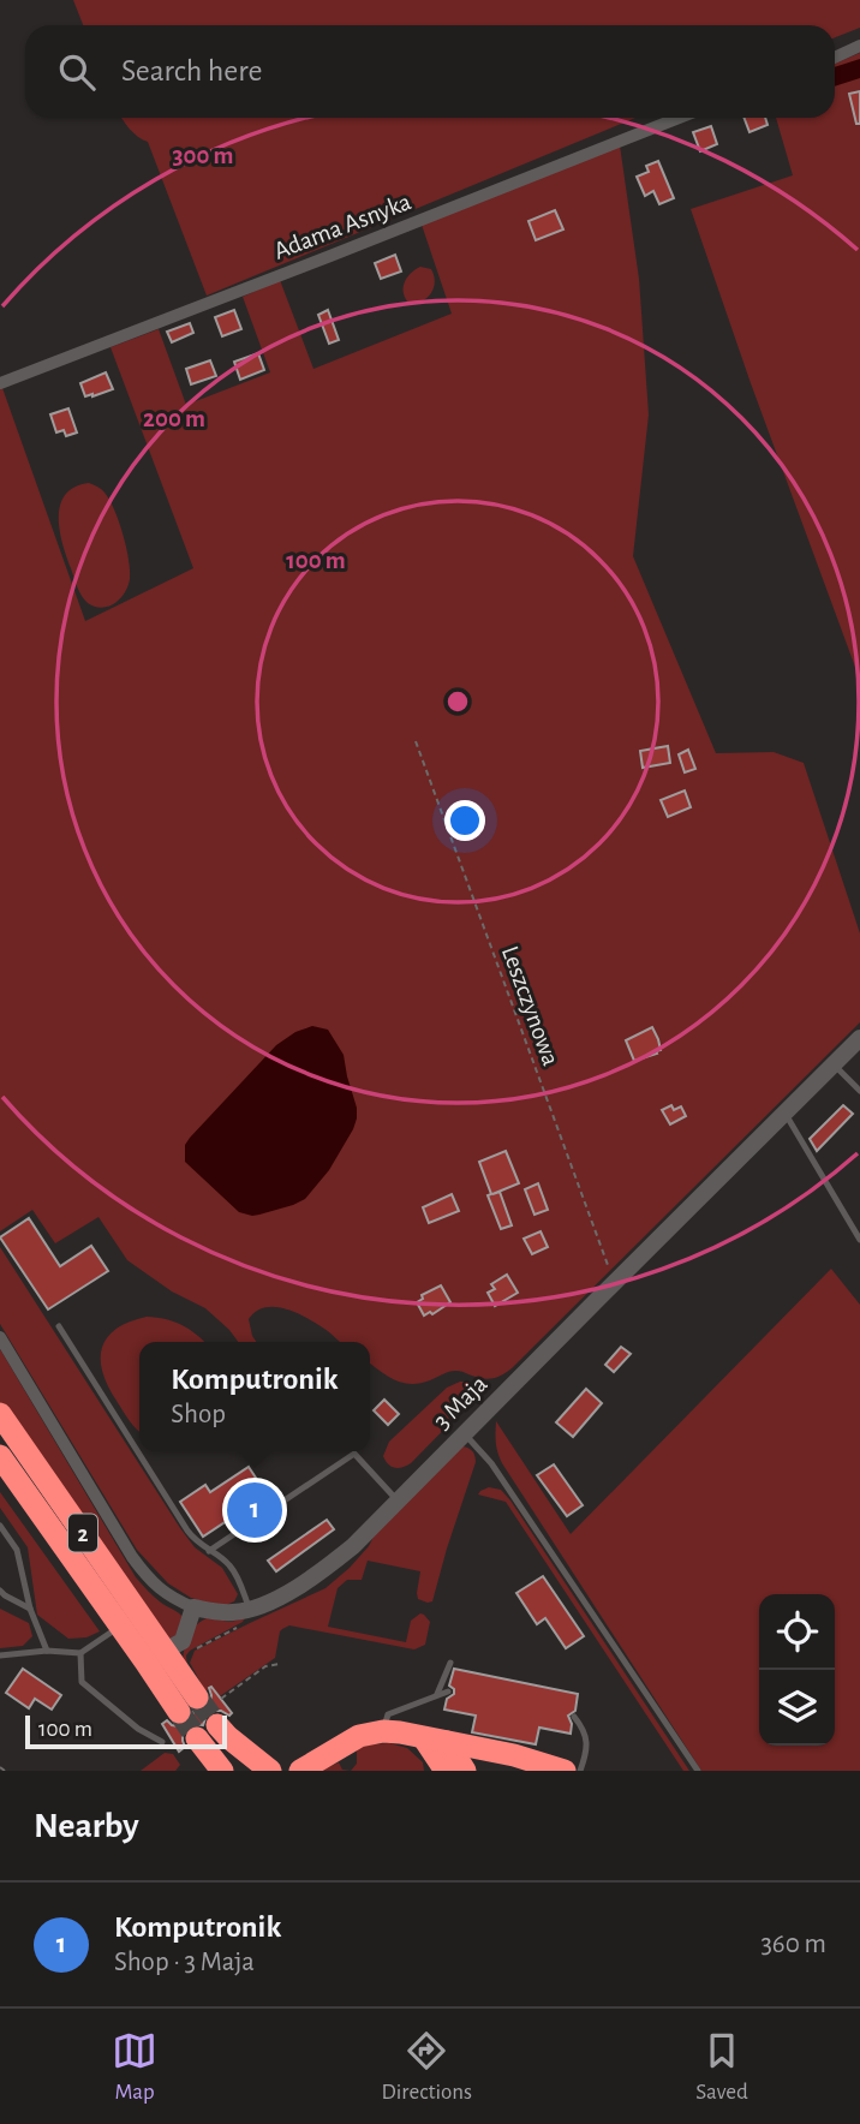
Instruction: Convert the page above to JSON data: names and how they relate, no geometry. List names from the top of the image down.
{
  "streets": {
    "highway": ["2"],
    "street": ["Adama Asnyka", "3 Maja"],
    "path": ["Leszczynowa"]
  },
  "crossings": [
    ["Leszczynowa", "3 Maja"]
  ],
  "scale_bar": "100 m",
  "page": {
    "search": "Search here",
    "popup": ["Komputronik", "Shop"],
    "pins": "1",
    "scale": "100 m",
    "heading": "Nearby",
    "list": [
      {
        "mark": "1",
        "name": "Komputronik",
        "note": "Shop · 3 Maja",
        "value": "360 m"
      }
    ],
    "nav": ["Map", "Directions", "Saved"]
  },
  "rings": ["300 m", "200 m", "100 m"]
}
